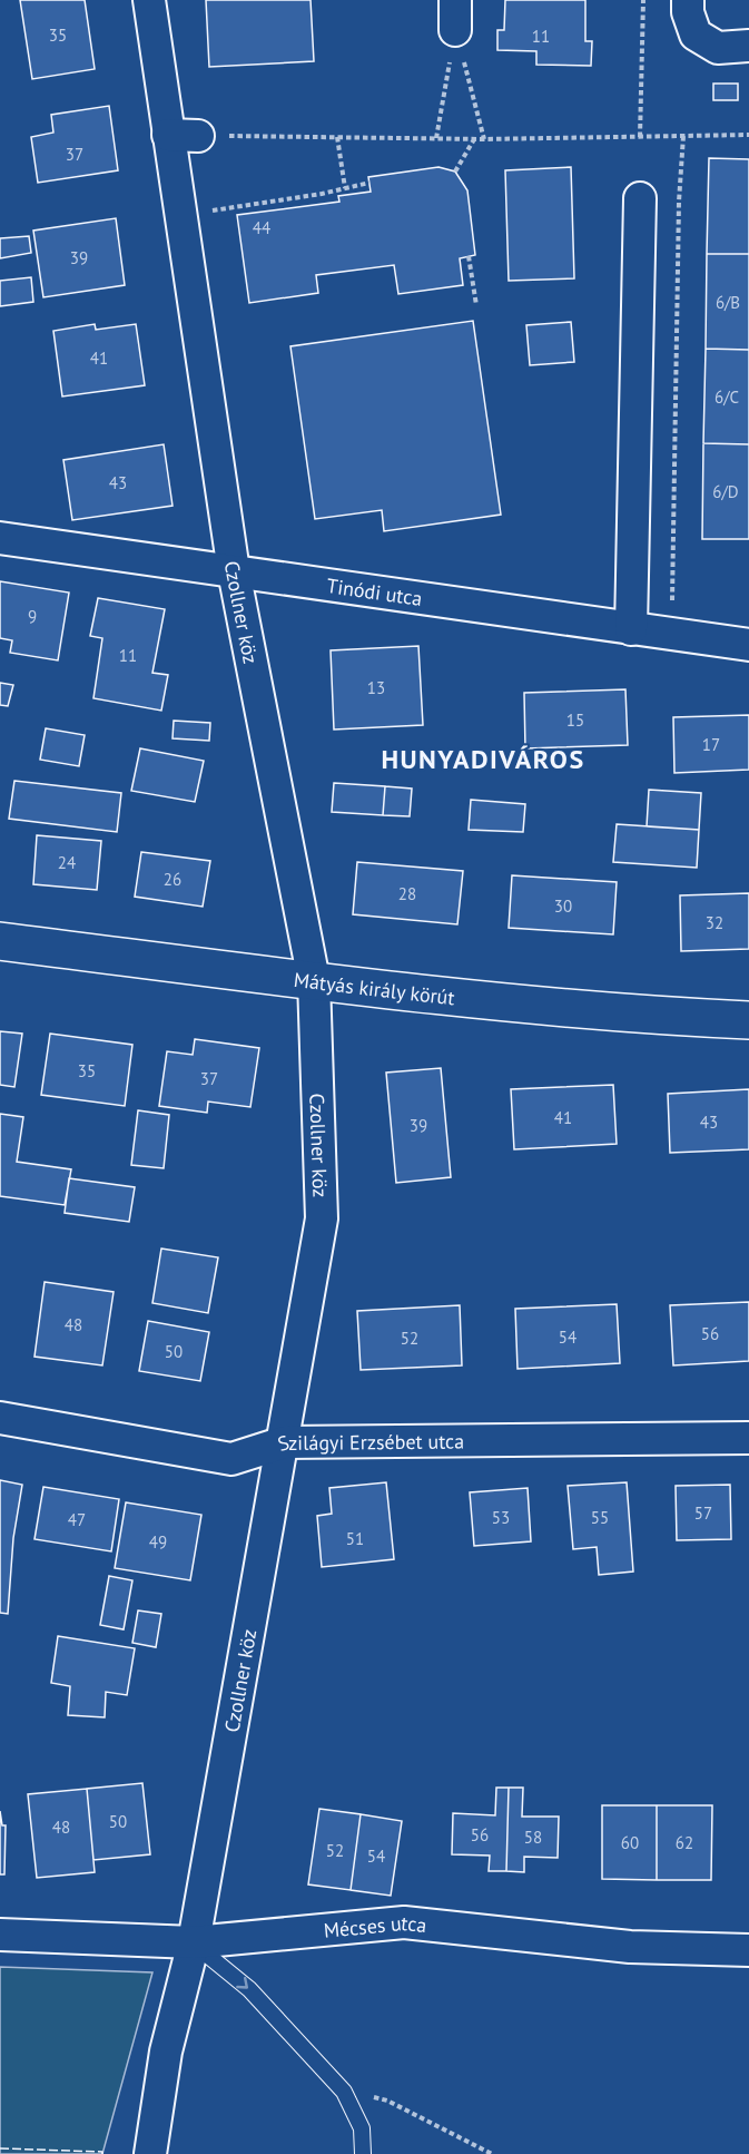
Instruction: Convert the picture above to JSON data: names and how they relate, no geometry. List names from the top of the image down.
{
  "streets": {
    "street": [
      "Tinódi utca",
      "Czollner köz",
      "Mátyás király körút",
      "Szilágyi Erzsébet utca",
      "Mécses utca"
    ]
  },
  "crossings": [
    ["Tinódi utca", "Czollner köz"],
    ["Czollner köz", "Mátyás király körút"],
    ["Czollner köz", "Szilágyi Erzsébet utca"],
    ["Czollner köz", "Mécses utca"]
  ],
  "districts": ["HUNYADIVÁROS"],
  "house_numbers": [
    "35",
    "11",
    "37",
    "44",
    "39",
    "6/B",
    "41",
    "6/C",
    "43",
    "6/D",
    "9",
    "11",
    "13",
    "15",
    "17",
    "24",
    "26",
    "28",
    "30",
    "32",
    "35",
    "37",
    "41",
    "43",
    "39",
    "48",
    "56",
    "54",
    "52",
    "50",
    "57",
    "53",
    "55",
    "47",
    "51",
    "49",
    "50",
    "48",
    "56",
    "58",
    "60",
    "62",
    "52",
    "54"
  ]
}
